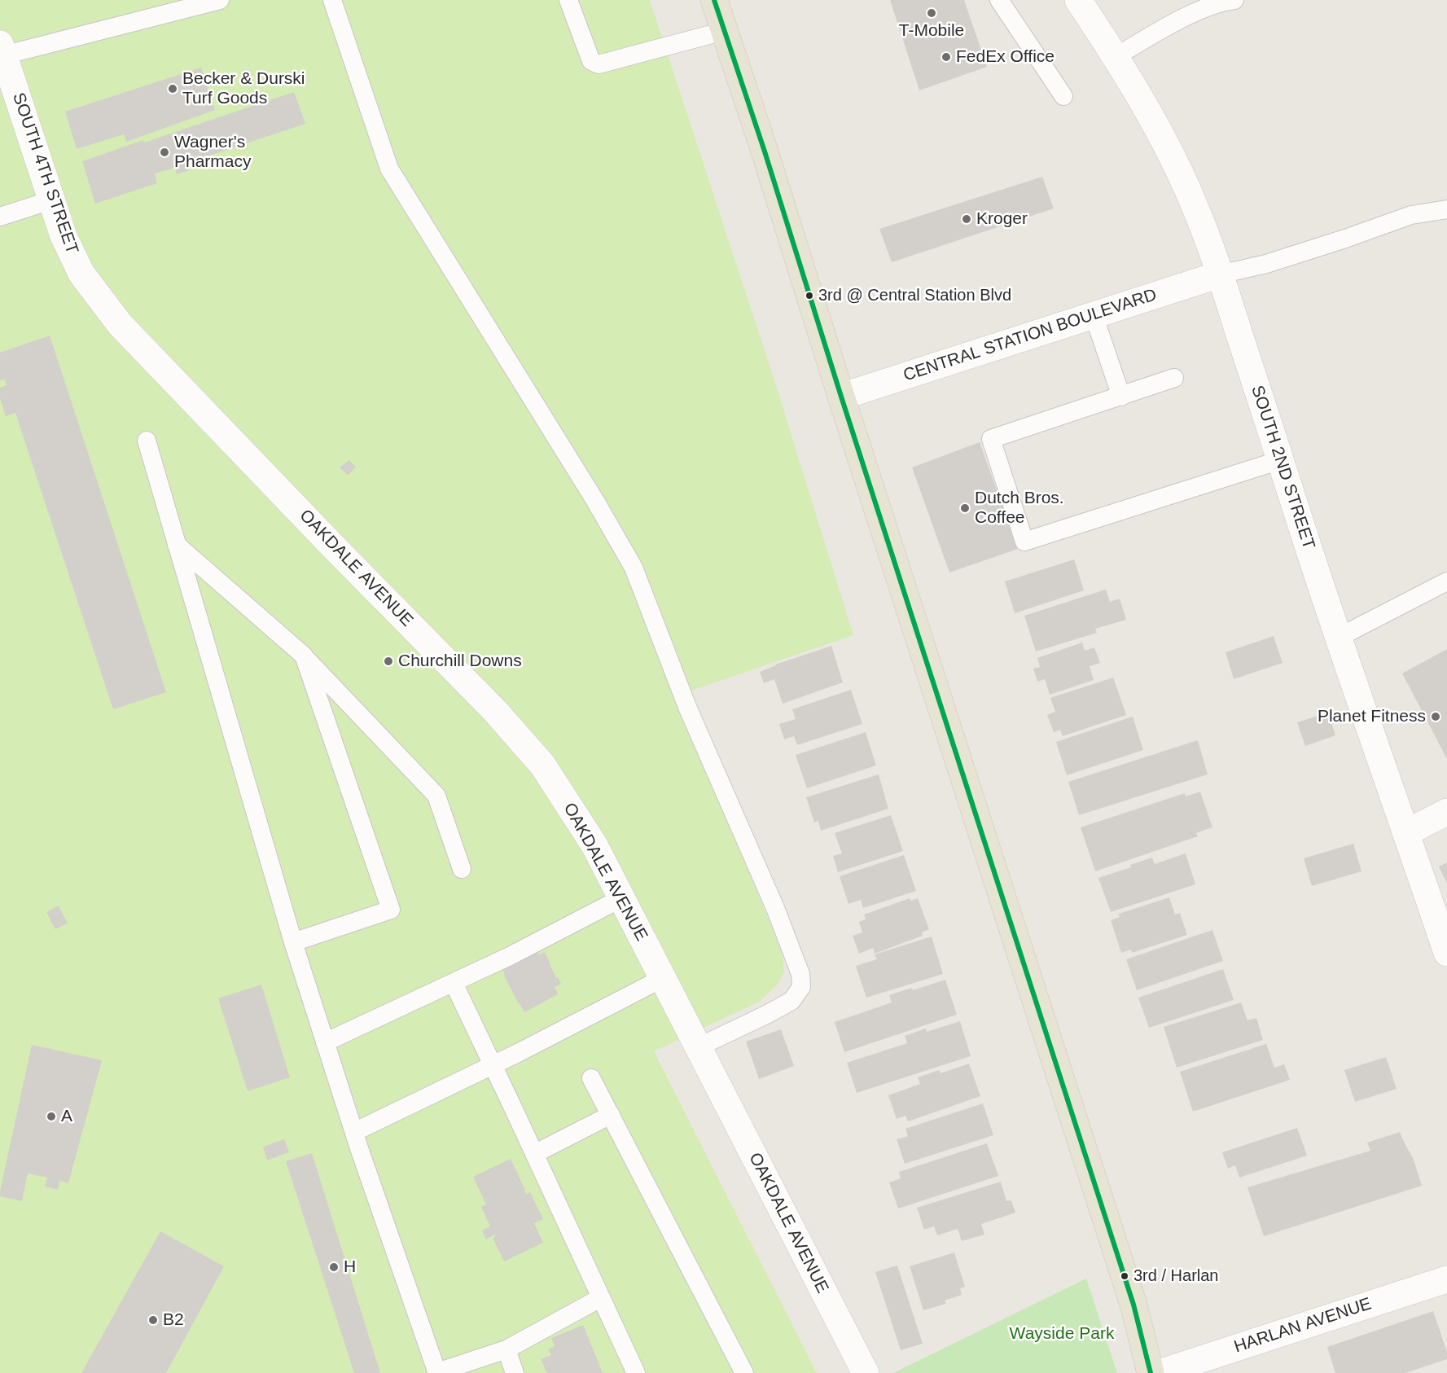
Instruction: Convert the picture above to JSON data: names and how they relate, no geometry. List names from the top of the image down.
{
  "streets": {
    "street": [
      "SOUTH 4TH STREET",
      "CENTRAL STATION BOULEVARD",
      "SOUTH 2ND STREET",
      "OAKDALE AVENUE",
      "HARLAN AVENUE"
    ]
  },
  "crossings": [
    ["SOUTH 4TH STREET", "OAKDALE AVENUE"],
    ["CENTRAL STATION BOULEVARD", "SOUTH 2ND STREET"]
  ],
  "parks": ["Wayside Park"],
  "places": [
    "T-Mobile",
    "FedEx Office",
    "Becker & Durski Turf Goods",
    "Wagner's Pharmacy",
    "Kroger",
    "3rd @ Central Station Blvd",
    "Dutch Bros. Coffee",
    "Churchill Downs",
    "Planet Fitness",
    "A",
    "H",
    "3rd / Harlan",
    "B2"
  ]
}
